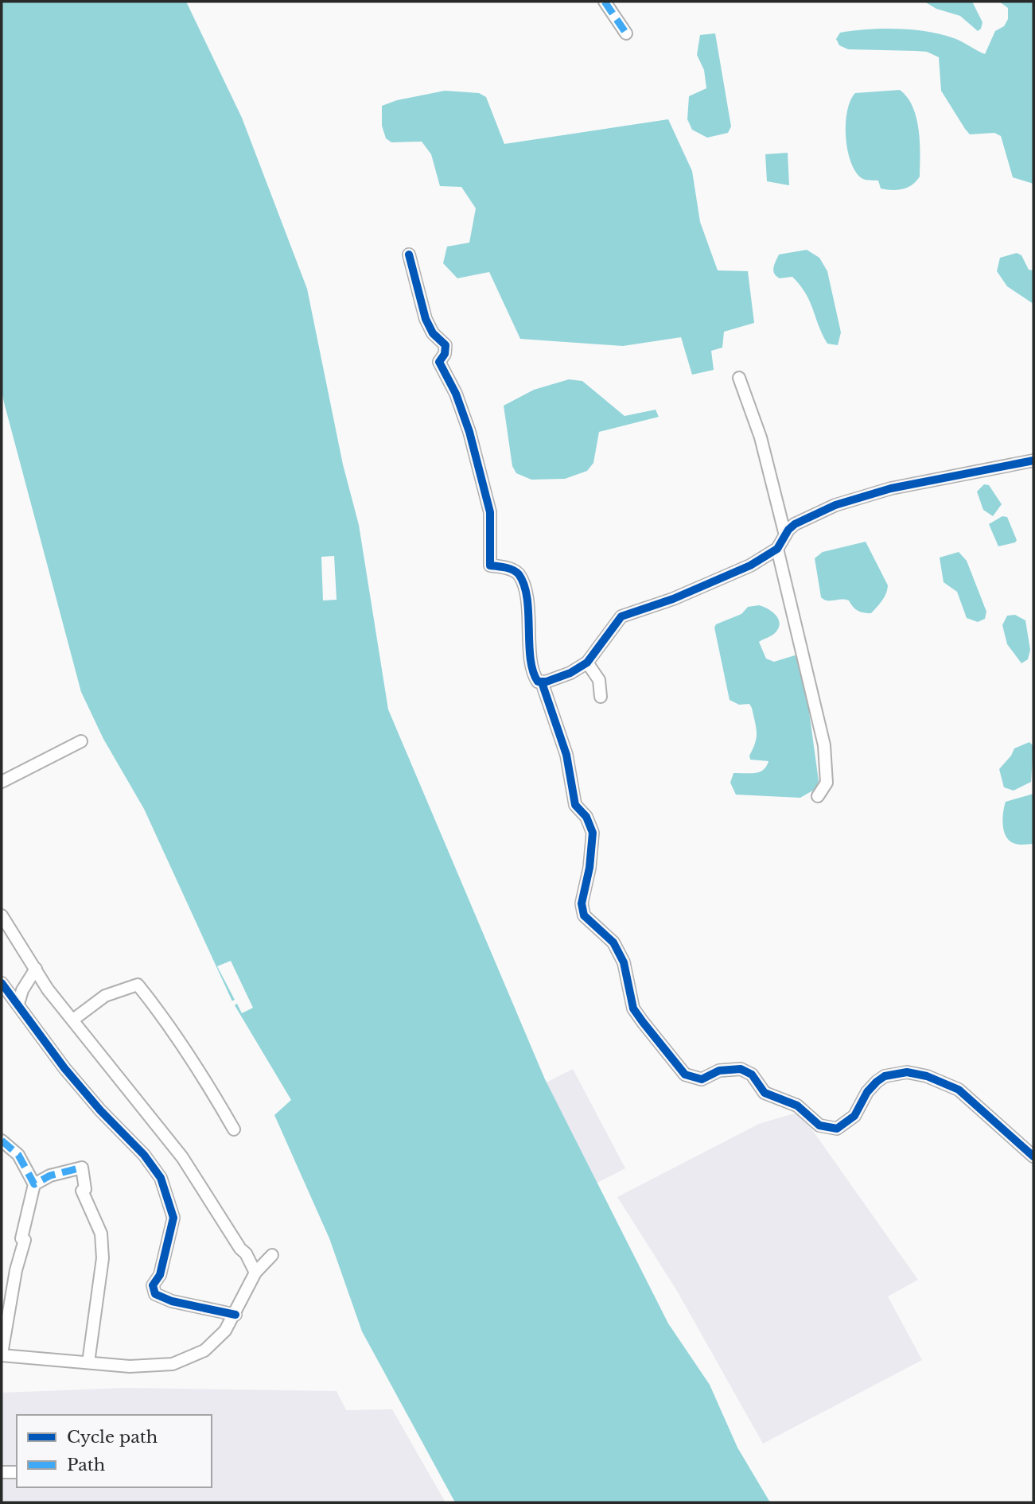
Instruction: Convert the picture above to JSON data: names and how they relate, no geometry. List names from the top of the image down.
{
  "legend": ["Cycle path", "Path"]
}
